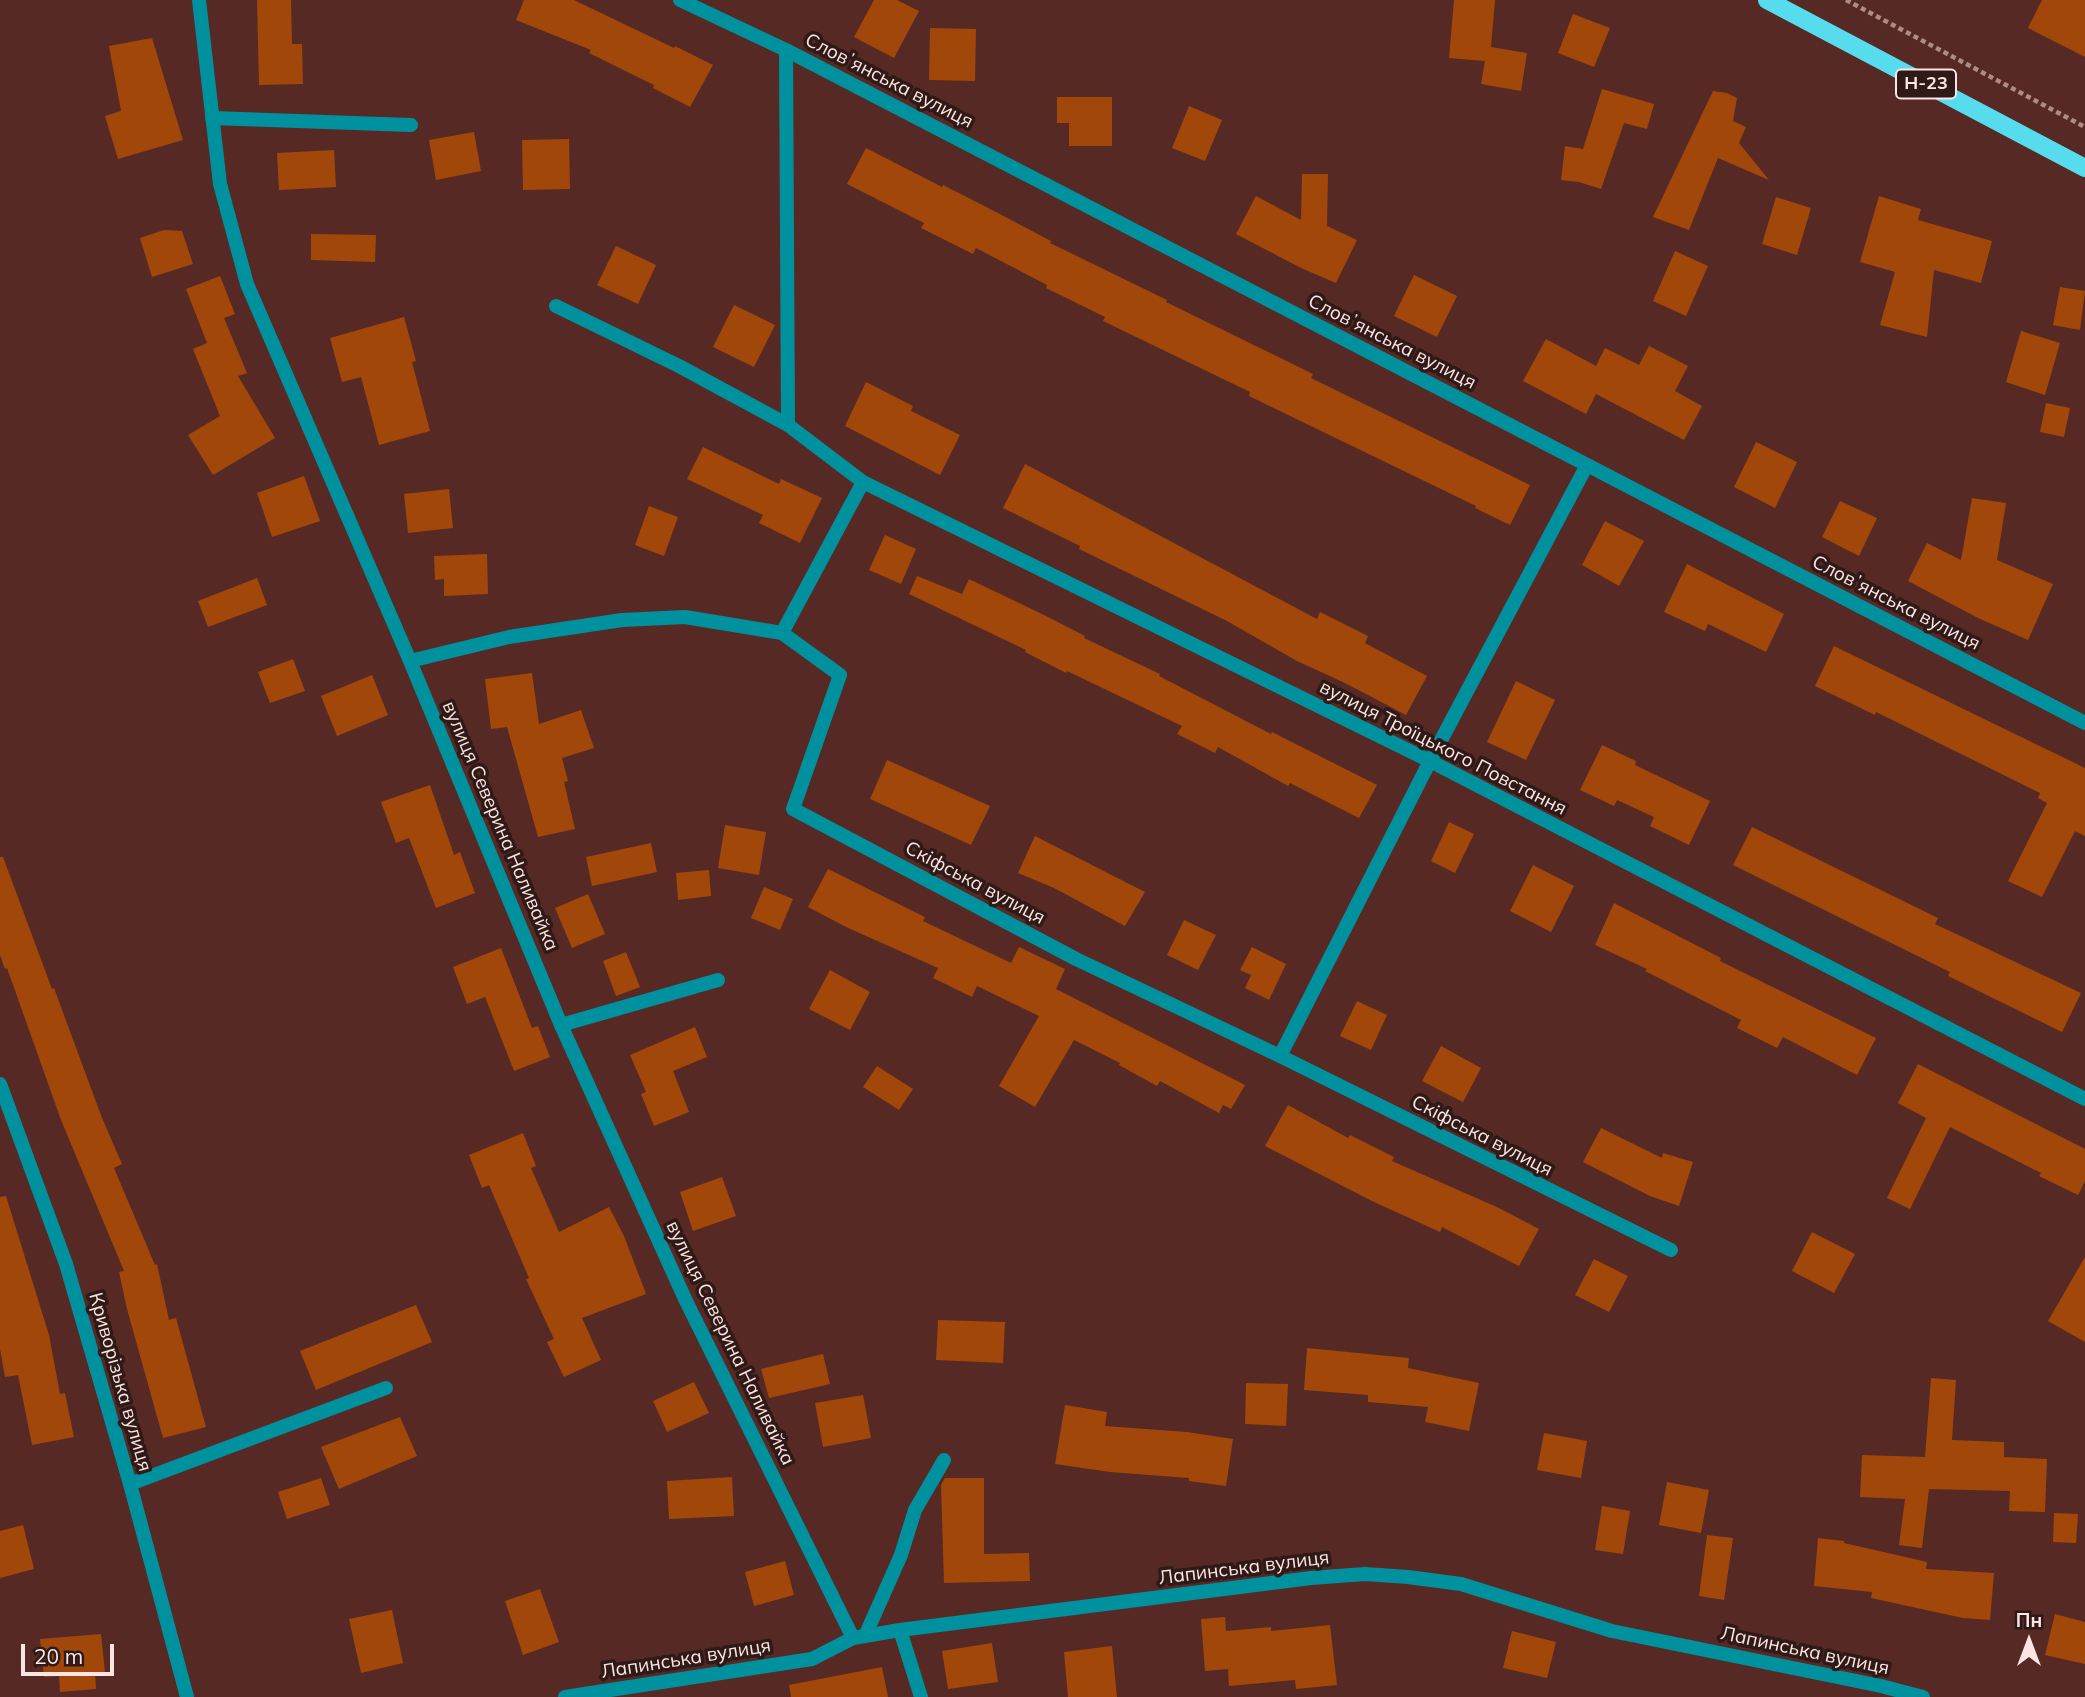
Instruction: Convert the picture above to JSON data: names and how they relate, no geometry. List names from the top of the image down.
{
  "streets": {
    "main road": ["Н-23"],
    "street": [
      "Словʼянська вулиця",
      "вулиця Троїцького Повстання",
      "вулиця Северина Наливайка",
      "Скіфська вулиця",
      "Криворізька вулиця",
      "Лапинська вулиця"
    ]
  },
  "crossings": [
    ["вулиця Северина Наливайка", "Скіфська вулиця"],
    ["вулиця Северина Наливайка", "Лапинська вулиця"]
  ],
  "scale_bar": "20 m",
  "north": "top"
}
